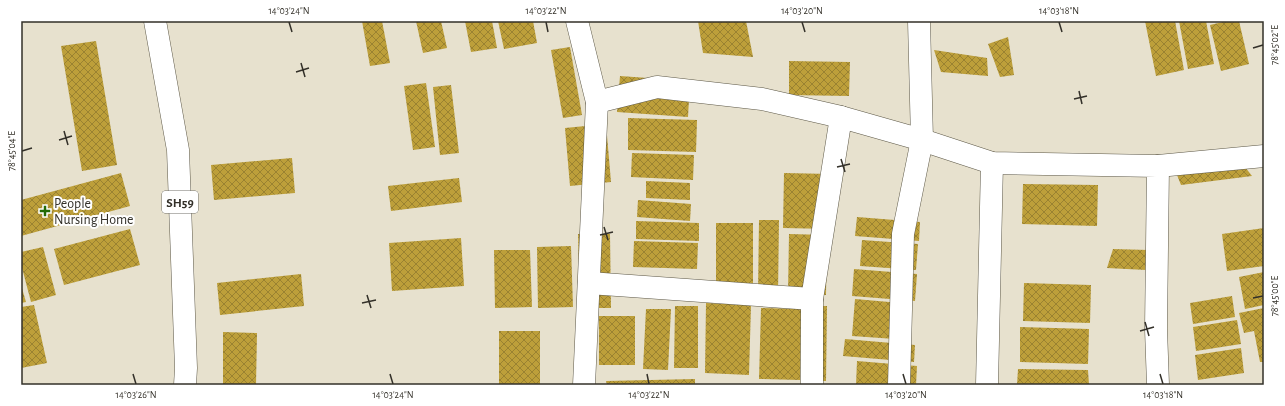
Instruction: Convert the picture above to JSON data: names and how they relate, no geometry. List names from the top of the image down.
{
  "streets": {
    "street": ["SH59"]
  },
  "places": {
    "health": ["People Nursing Home"]
  },
  "coordinates": [
    "14°03'24\"N",
    "14°03'22\"N",
    "14°03'20\"N",
    "14°03'18\"N",
    "78°45'02\"E",
    "78°45'04\"E",
    "78°45'00\"E",
    "14°03'26\"N"
  ]
}
